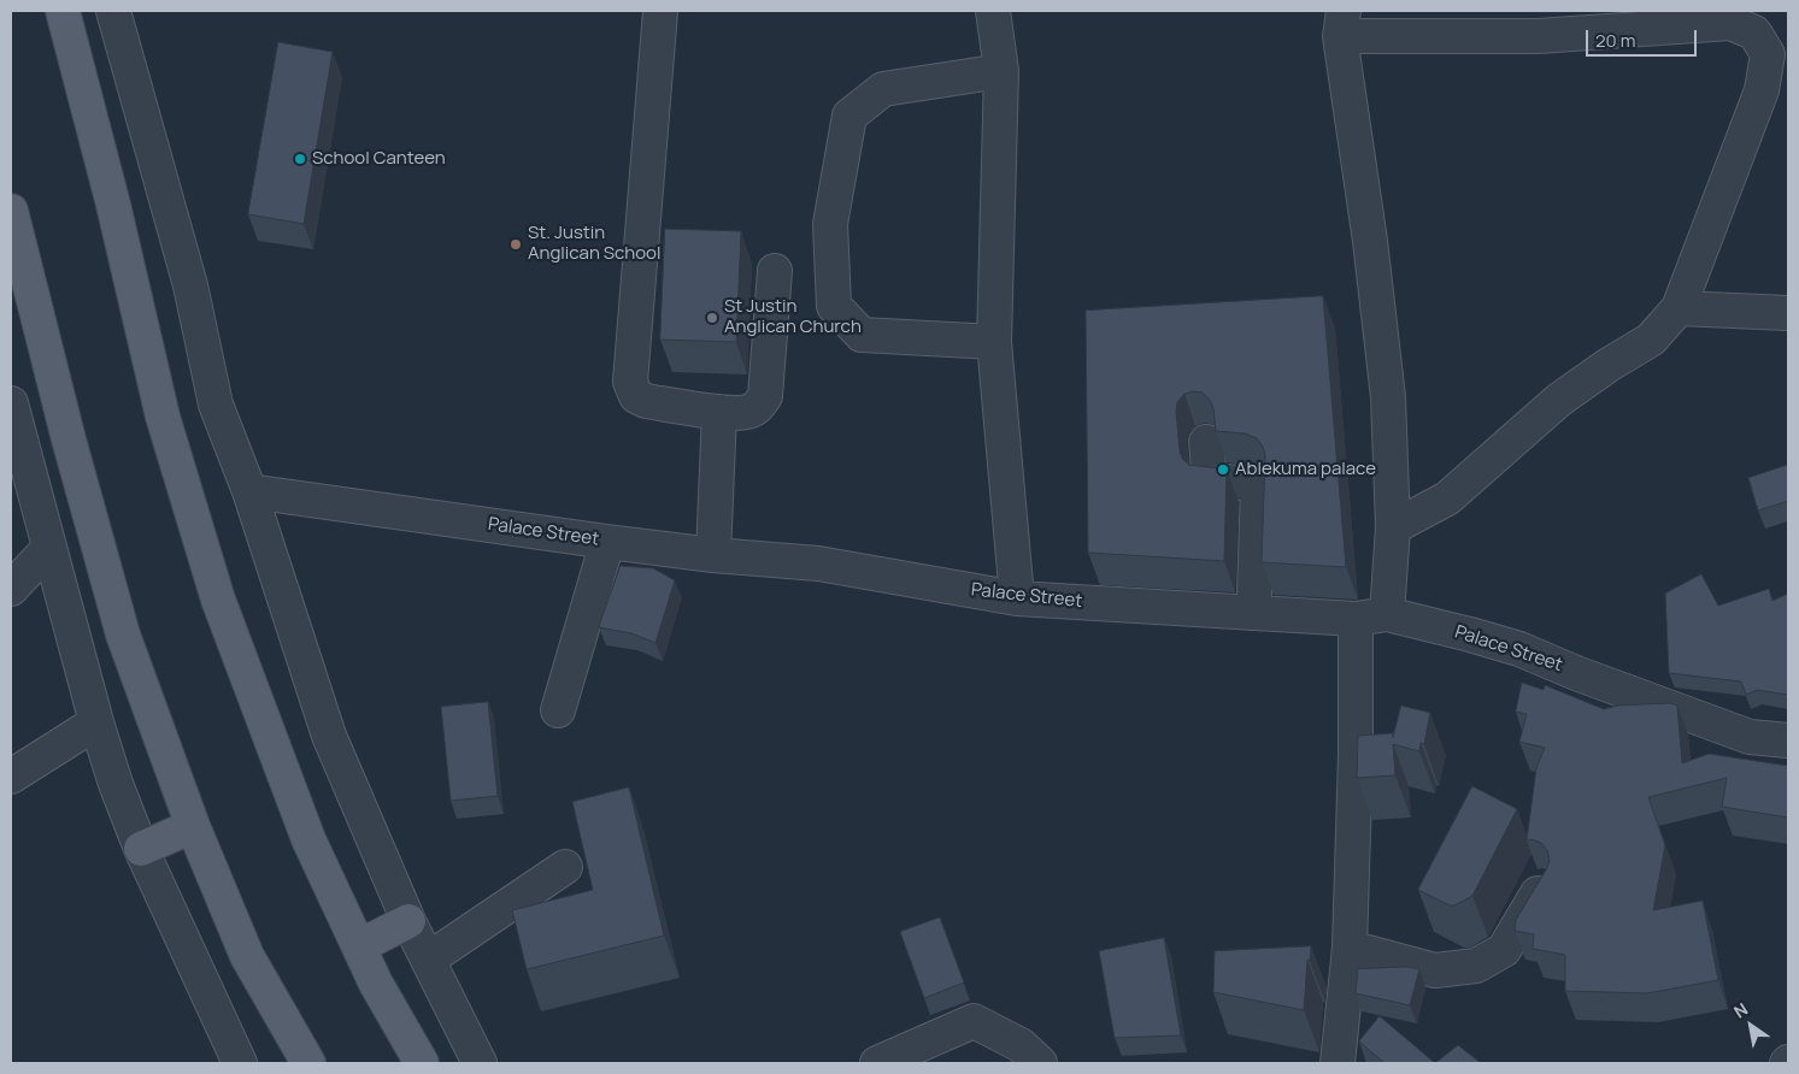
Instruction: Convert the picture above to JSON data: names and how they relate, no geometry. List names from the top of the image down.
{
  "streets": {
    "street": ["Palace Street"]
  },
  "places": [
    "School Canteen",
    "St. Justin Anglican School",
    "St Justin Anglican Church",
    "Ablekuma palace"
  ],
  "scale_bar": "20 m",
  "north": "top left"
}
